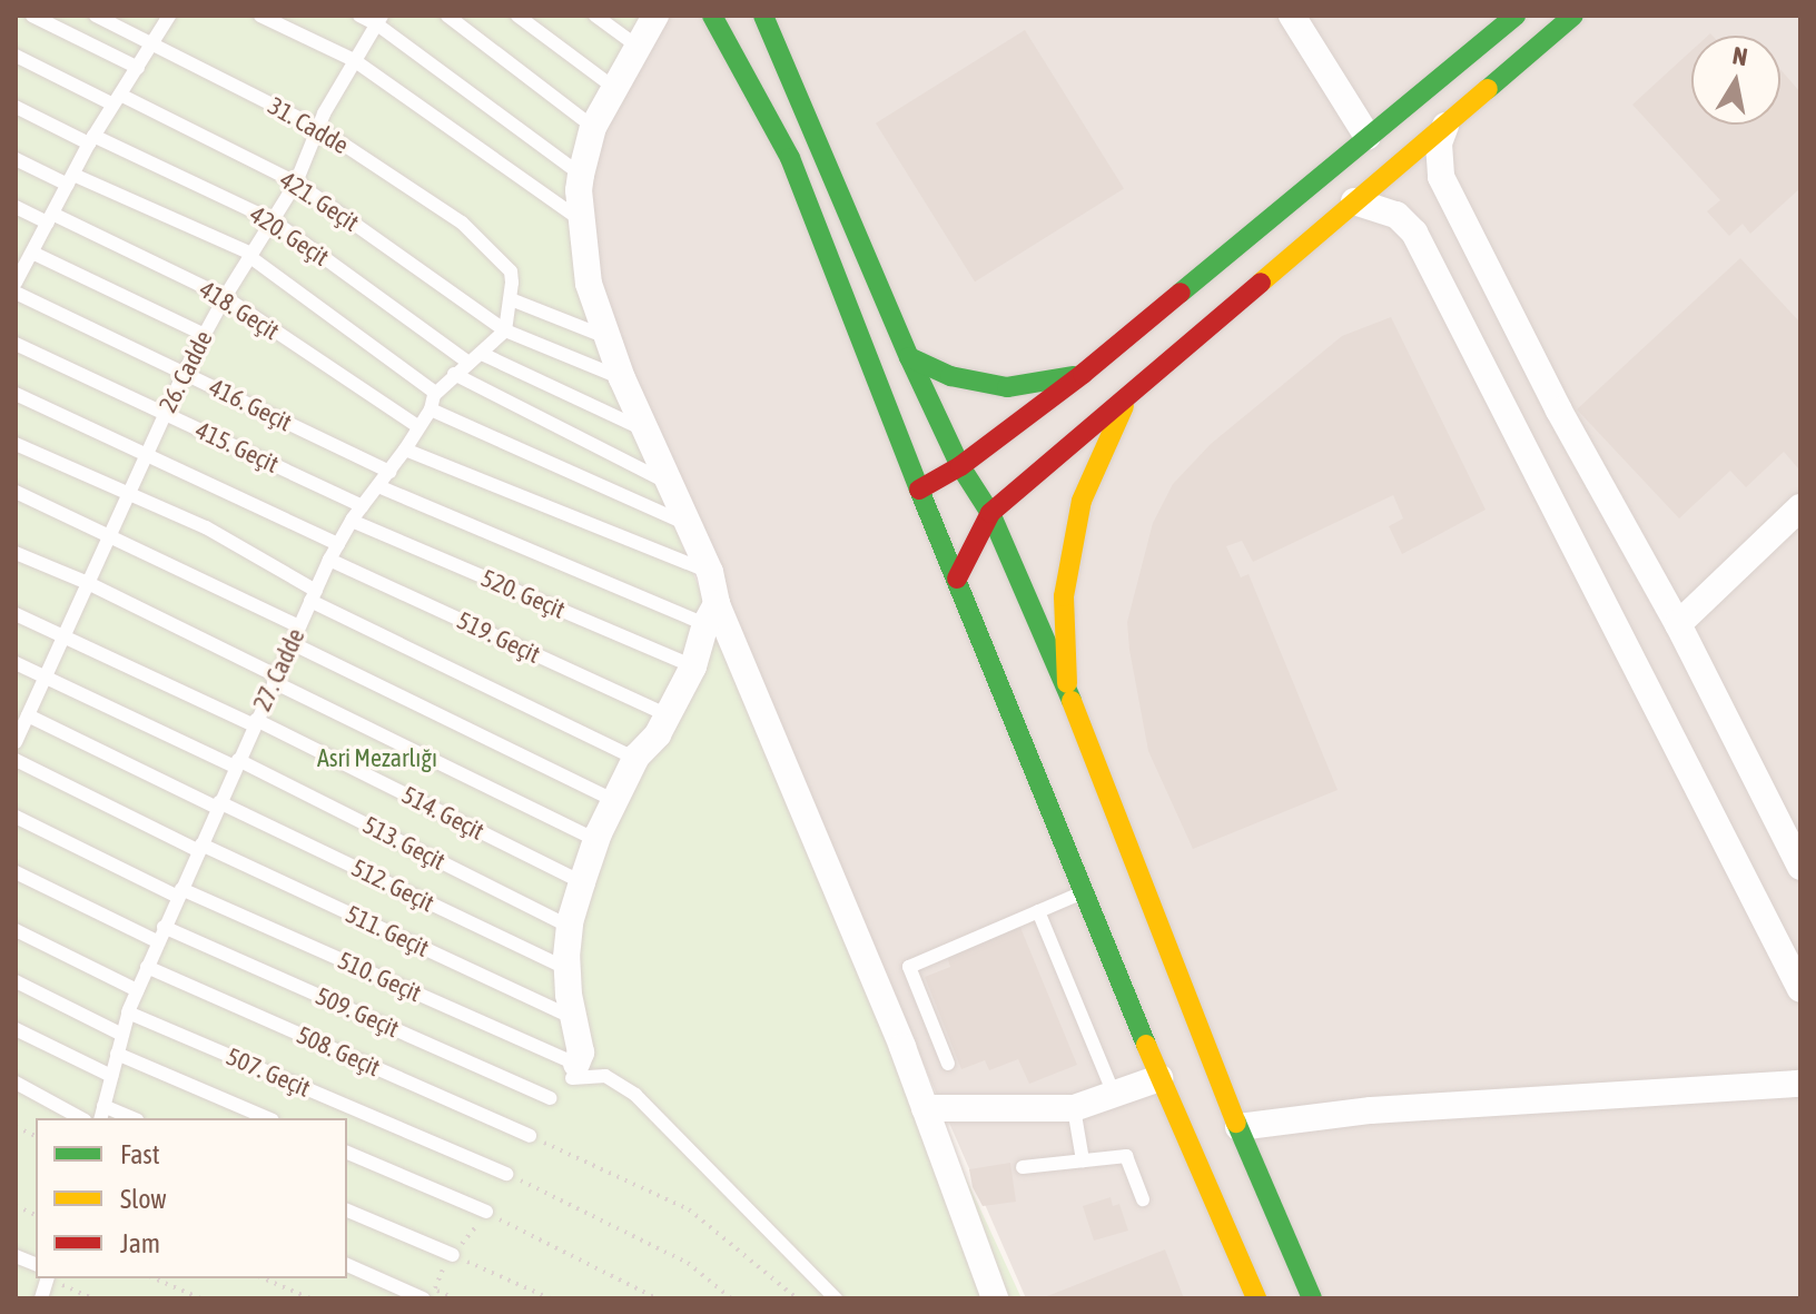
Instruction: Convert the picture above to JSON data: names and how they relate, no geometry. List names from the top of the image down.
{
  "streets": {
    "lane": [
      "31. Cadde",
      "421. Geçit",
      "420. Geçit",
      "418. Geçit",
      "26. Cadde",
      "416. Geçit",
      "415. Geçit",
      "520. Geçit",
      "519. Geçit",
      "27. Cadde",
      "514. Geçit",
      "513. Geçit",
      "512. Geçit",
      "511. Geçit",
      "510. Geçit",
      "509. Geçit",
      "508. Geçit",
      "507. Geçit"
    ]
  },
  "crossings": [
    ["31. Cadde", "26. Cadde"],
    ["421. Geçit", "26. Cadde"],
    ["420. Geçit", "26. Cadde"],
    ["418. Geçit", "26. Cadde"],
    ["418. Geçit", "27. Cadde"],
    ["26. Cadde", "416. Geçit"],
    ["26. Cadde", "415. Geçit"],
    ["26. Cadde", "514. Geçit"],
    ["26. Cadde", "513. Geçit"],
    ["26. Cadde", "512. Geçit"],
    ["416. Geçit", "27. Cadde"],
    ["415. Geçit", "27. Cadde"],
    ["520. Geçit", "27. Cadde"],
    ["519. Geçit", "27. Cadde"],
    ["27. Cadde", "514. Geçit"],
    ["27. Cadde", "513. Geçit"],
    ["27. Cadde", "512. Geçit"],
    ["27. Cadde", "511. Geçit"],
    ["27. Cadde", "510. Geçit"],
    ["27. Cadde", "509. Geçit"],
    ["27. Cadde", "508. Geçit"],
    ["27. Cadde", "507. Geçit"]
  ],
  "parks": ["Asri Mezarlığı"],
  "legend": ["Fast", "Slow", "Jam"],
  "north": "top"
}
